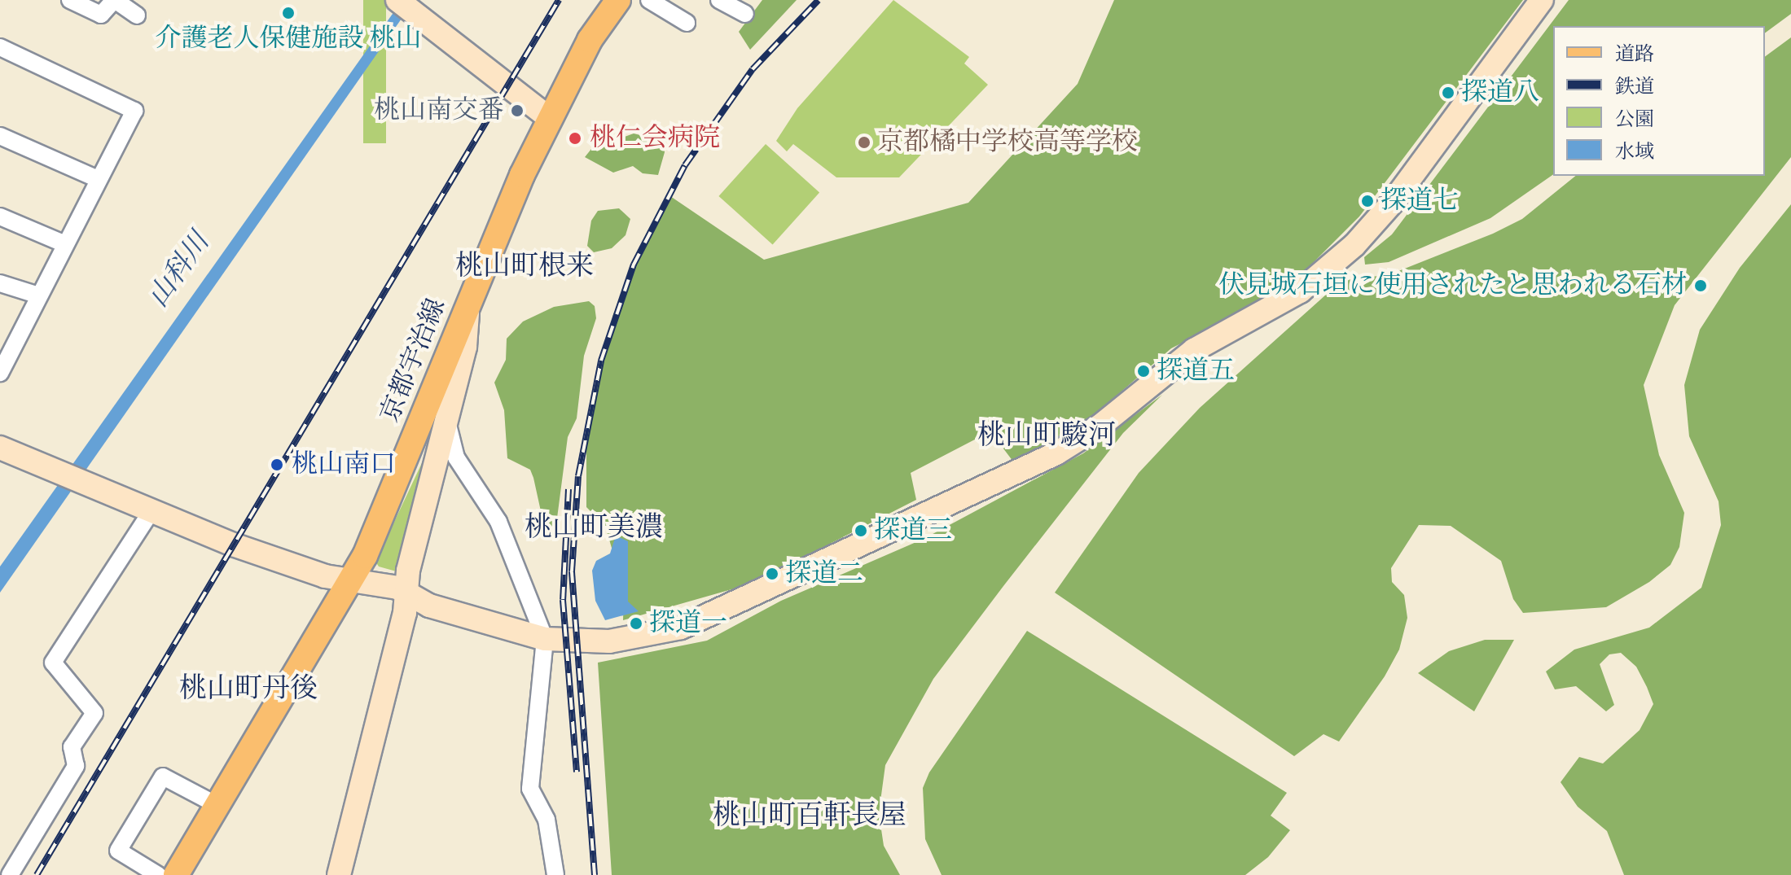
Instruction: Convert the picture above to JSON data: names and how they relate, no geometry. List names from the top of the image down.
{
  "streets": {
    "main road": ["京都宇治線"]
  },
  "districts": [
    "桃山町根来",
    "桃山町駿河",
    "桃山町美濃",
    "桃山町丹後",
    "桃山町百軒長屋"
  ],
  "water": ["山科川"],
  "places": [
    "介護老人保健施設 桃山",
    "探道八",
    "桃山南交番",
    "桃仁会病院",
    "京都橘中学校高等学校",
    "探道七",
    "伏見城石垣に使用されたと思われる石材",
    "探道五",
    "桃山南口",
    "探道三",
    "探道二",
    "探道一"
  ],
  "legend": [
    "道路",
    "鉄道",
    "公園",
    "水域"
  ]
}
